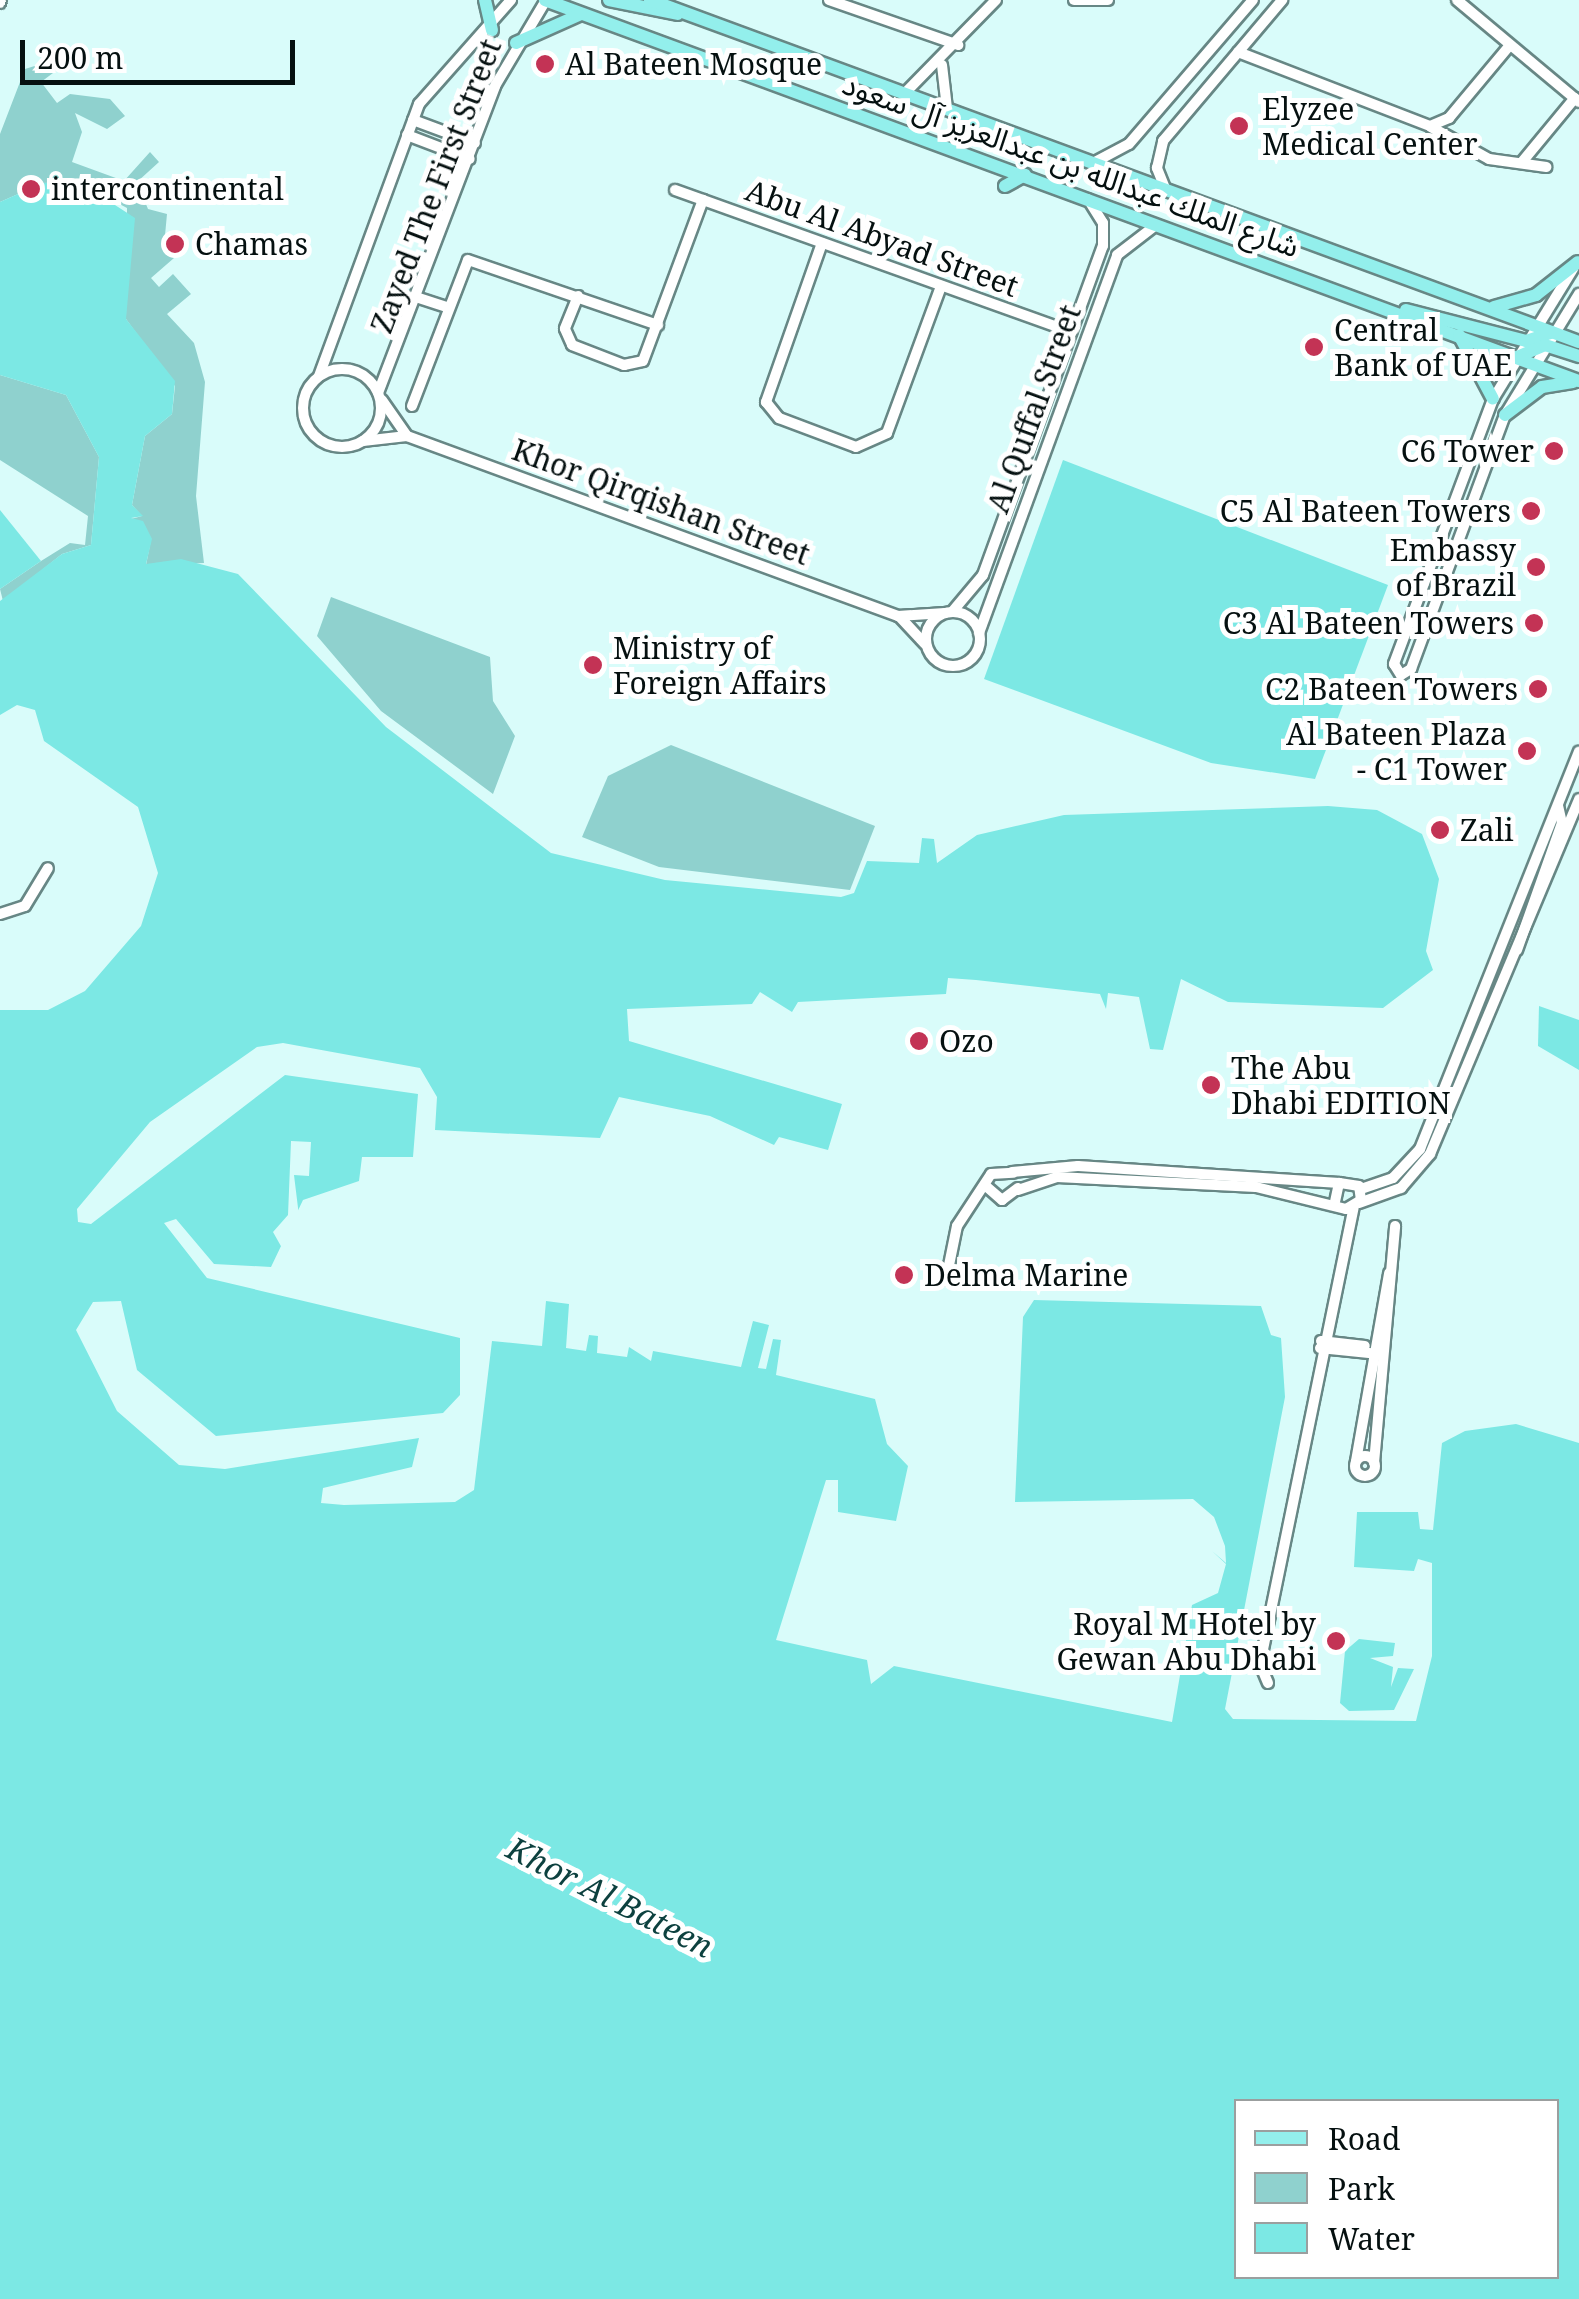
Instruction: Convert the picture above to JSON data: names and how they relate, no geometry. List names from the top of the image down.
{
  "streets": {
    "main road": ["شارع الملك عبدالله بن عبدالعزيز آل سعود"],
    "street": [
      "Zayed The First Street",
      "Abu Al Abyad Street",
      "Al Quffal Street",
      "Khor Qirqishan Street"
    ]
  },
  "crossings": [
    ["شارع الملك عبدالله بن عبدالعزيز آل سعود", "Zayed The First Street"],
    ["شارع الملك عبدالله بن عبدالعزيز آل سعود", "Al Quffal Street"],
    ["Zayed The First Street", "Khor Qirqishan Street"],
    ["Abu Al Abyad Street", "Al Quffal Street"],
    ["Al Quffal Street", "Khor Qirqishan Street"]
  ],
  "water": ["Khor Al Bateen"],
  "places": [
    "Al Bateen Mosque",
    "Elyzee Medical Center",
    "intercontinental",
    "Chamas",
    "Central Bank of UAE",
    "C6 Tower",
    "C5 Al Bateen Towers",
    "Embassy of Brazil",
    "C3 Al Bateen Towers",
    "Ministry of Foreign Affairs",
    "C2 Bateen Towers",
    "Al Bateen Plaza - C1 Tower",
    "Zali",
    "Ozo",
    "The Abu Dhabi EDITION",
    "Delma Marine",
    "Royal M Hotel by Gewan Abu Dhabi"
  ],
  "legend": ["Road", "Park", "Water"],
  "scale_bar": "200 m"
}
